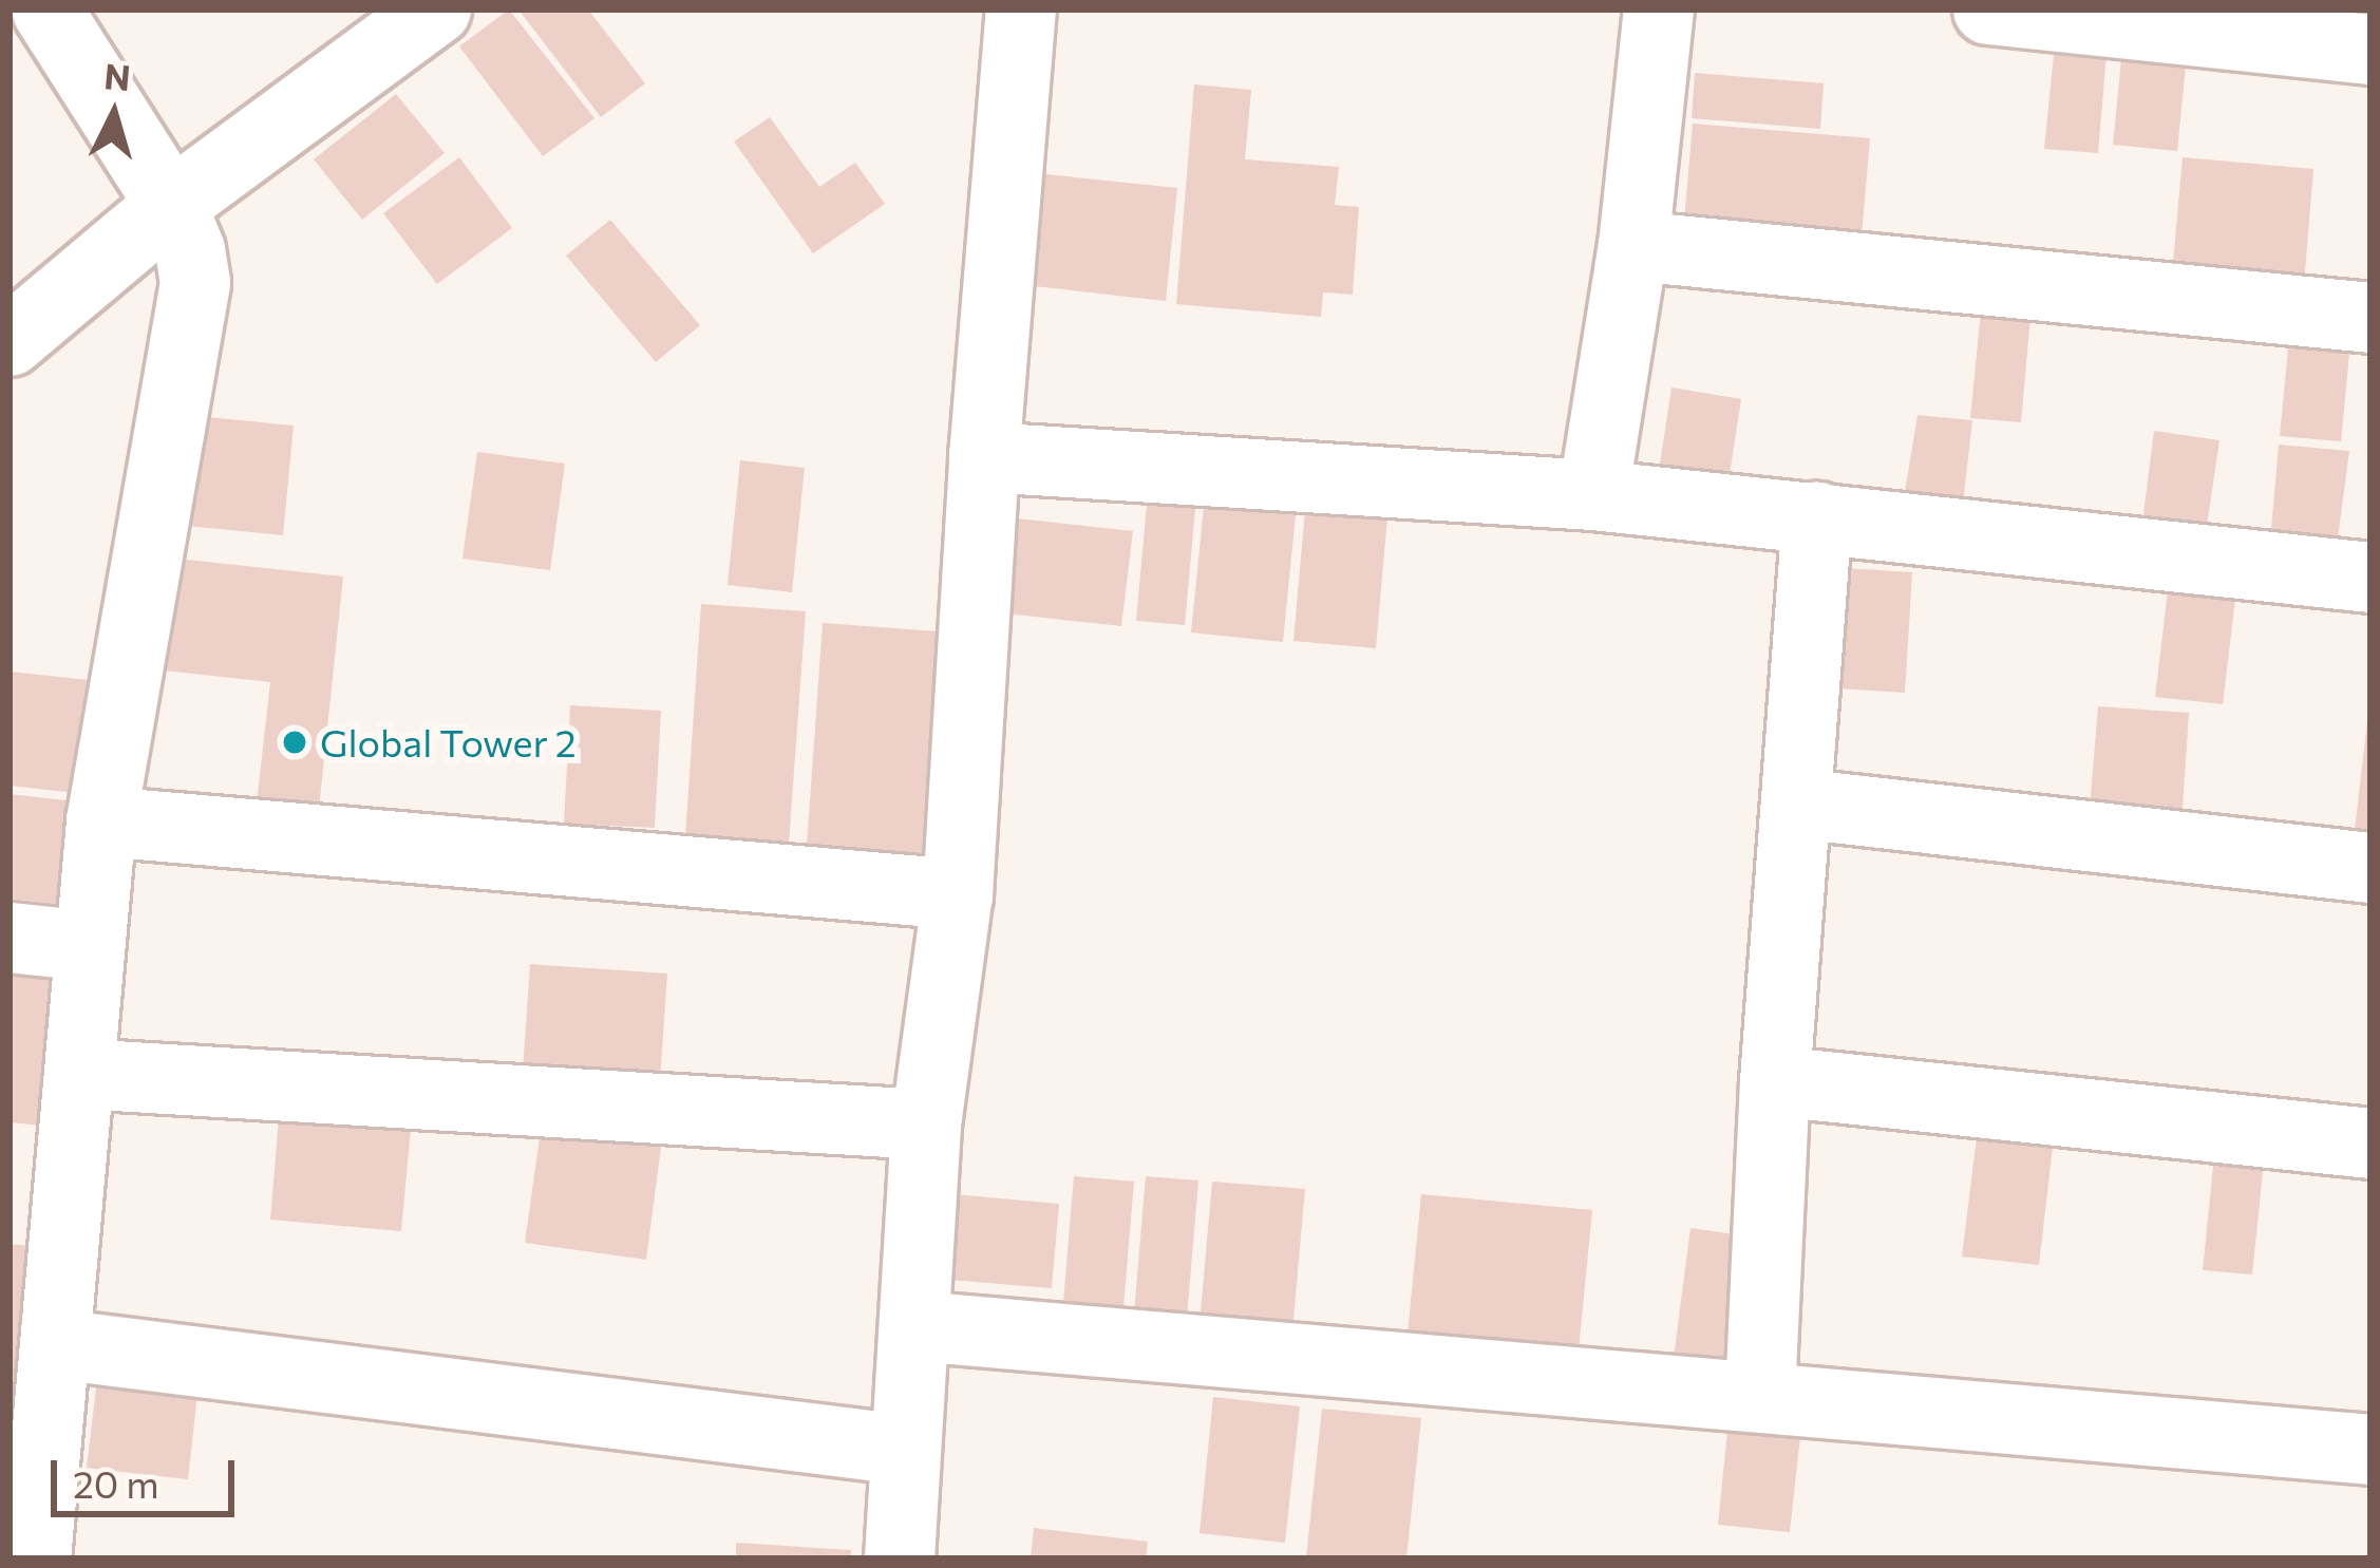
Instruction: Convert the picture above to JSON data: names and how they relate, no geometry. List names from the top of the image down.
{
  "places": ["Global Tower 2"],
  "scale_bar": "20 m",
  "north": "top"
}
